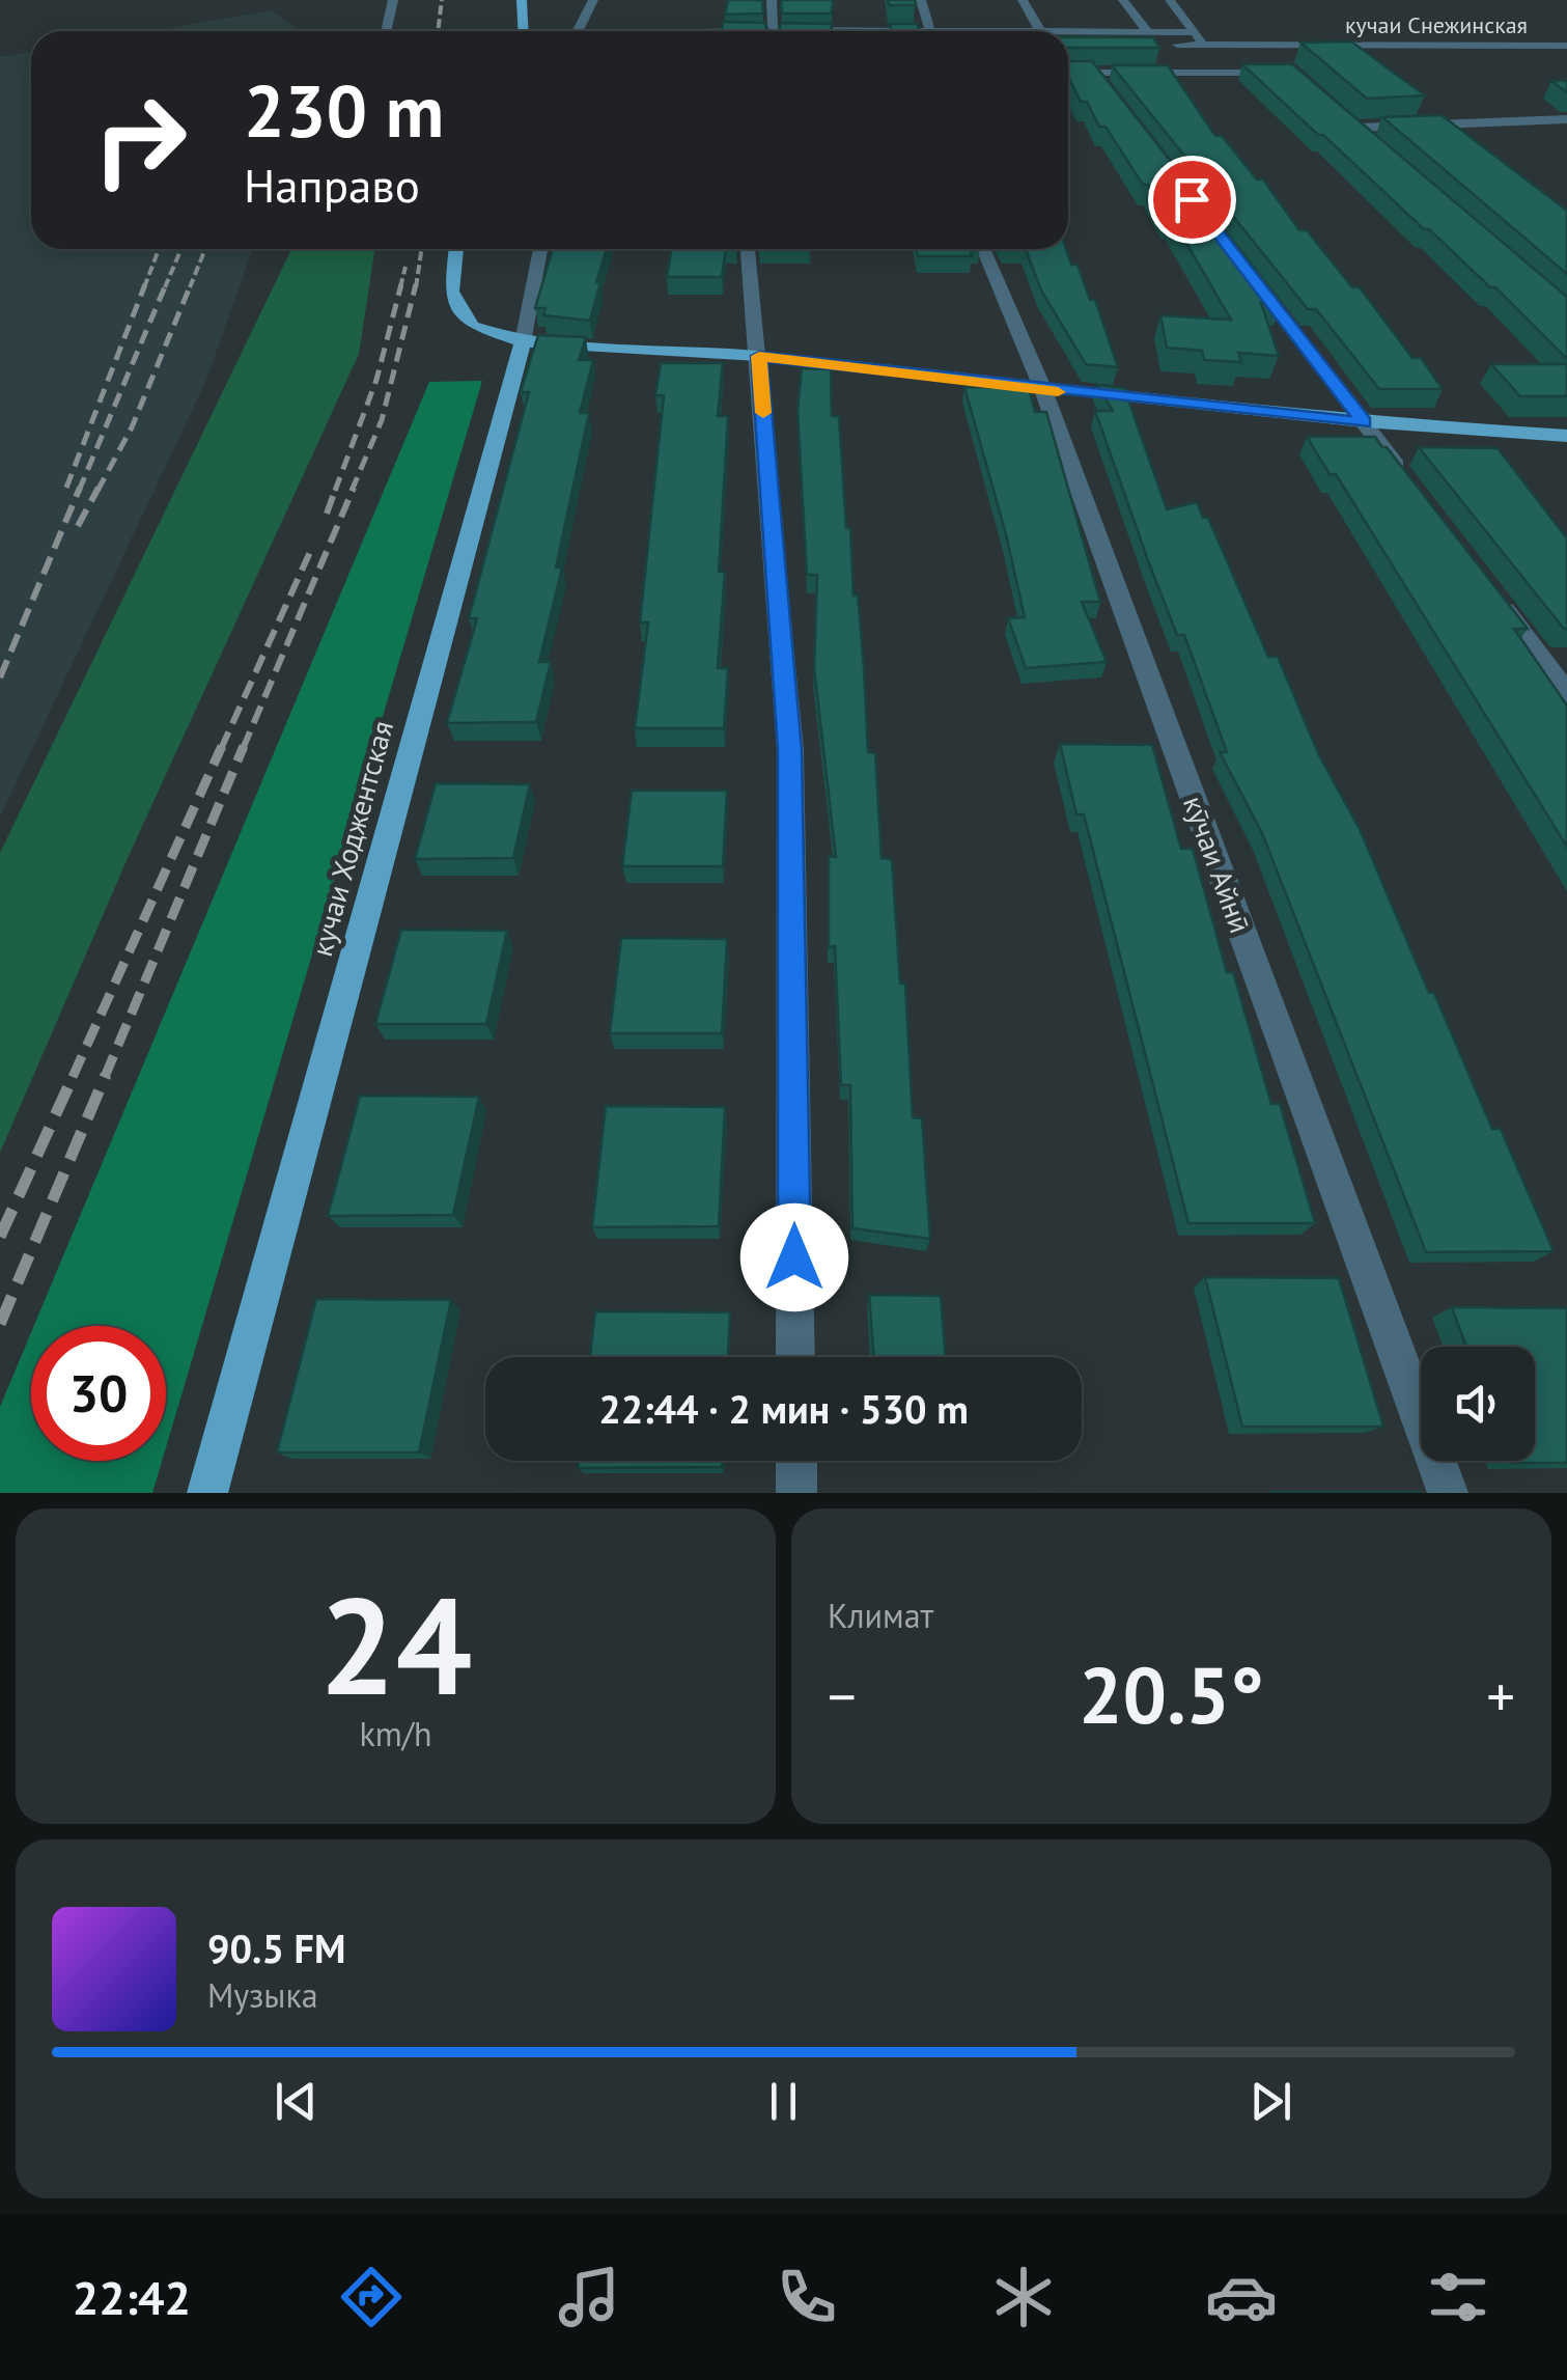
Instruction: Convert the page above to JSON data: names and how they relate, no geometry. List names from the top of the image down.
{
  "streets": {
    "main road": ["кучаи Ходжентская"],
    "street": ["кучаи Снежинская", "кӯчаи Айнӣ"]
  },
  "page": {
    "turn": ["230 m", "Направо"],
    "limit": "30",
    "trip": "22:44 · 2 мин · 530 m",
    "tile": [
      ["24", "km/h"],
      "Климат"
    ],
    "heat": ["−", "20.5°", "+"],
    "song": ["90.5 FM", "Музыка"],
    "tabs": "22:42"
  }
}
